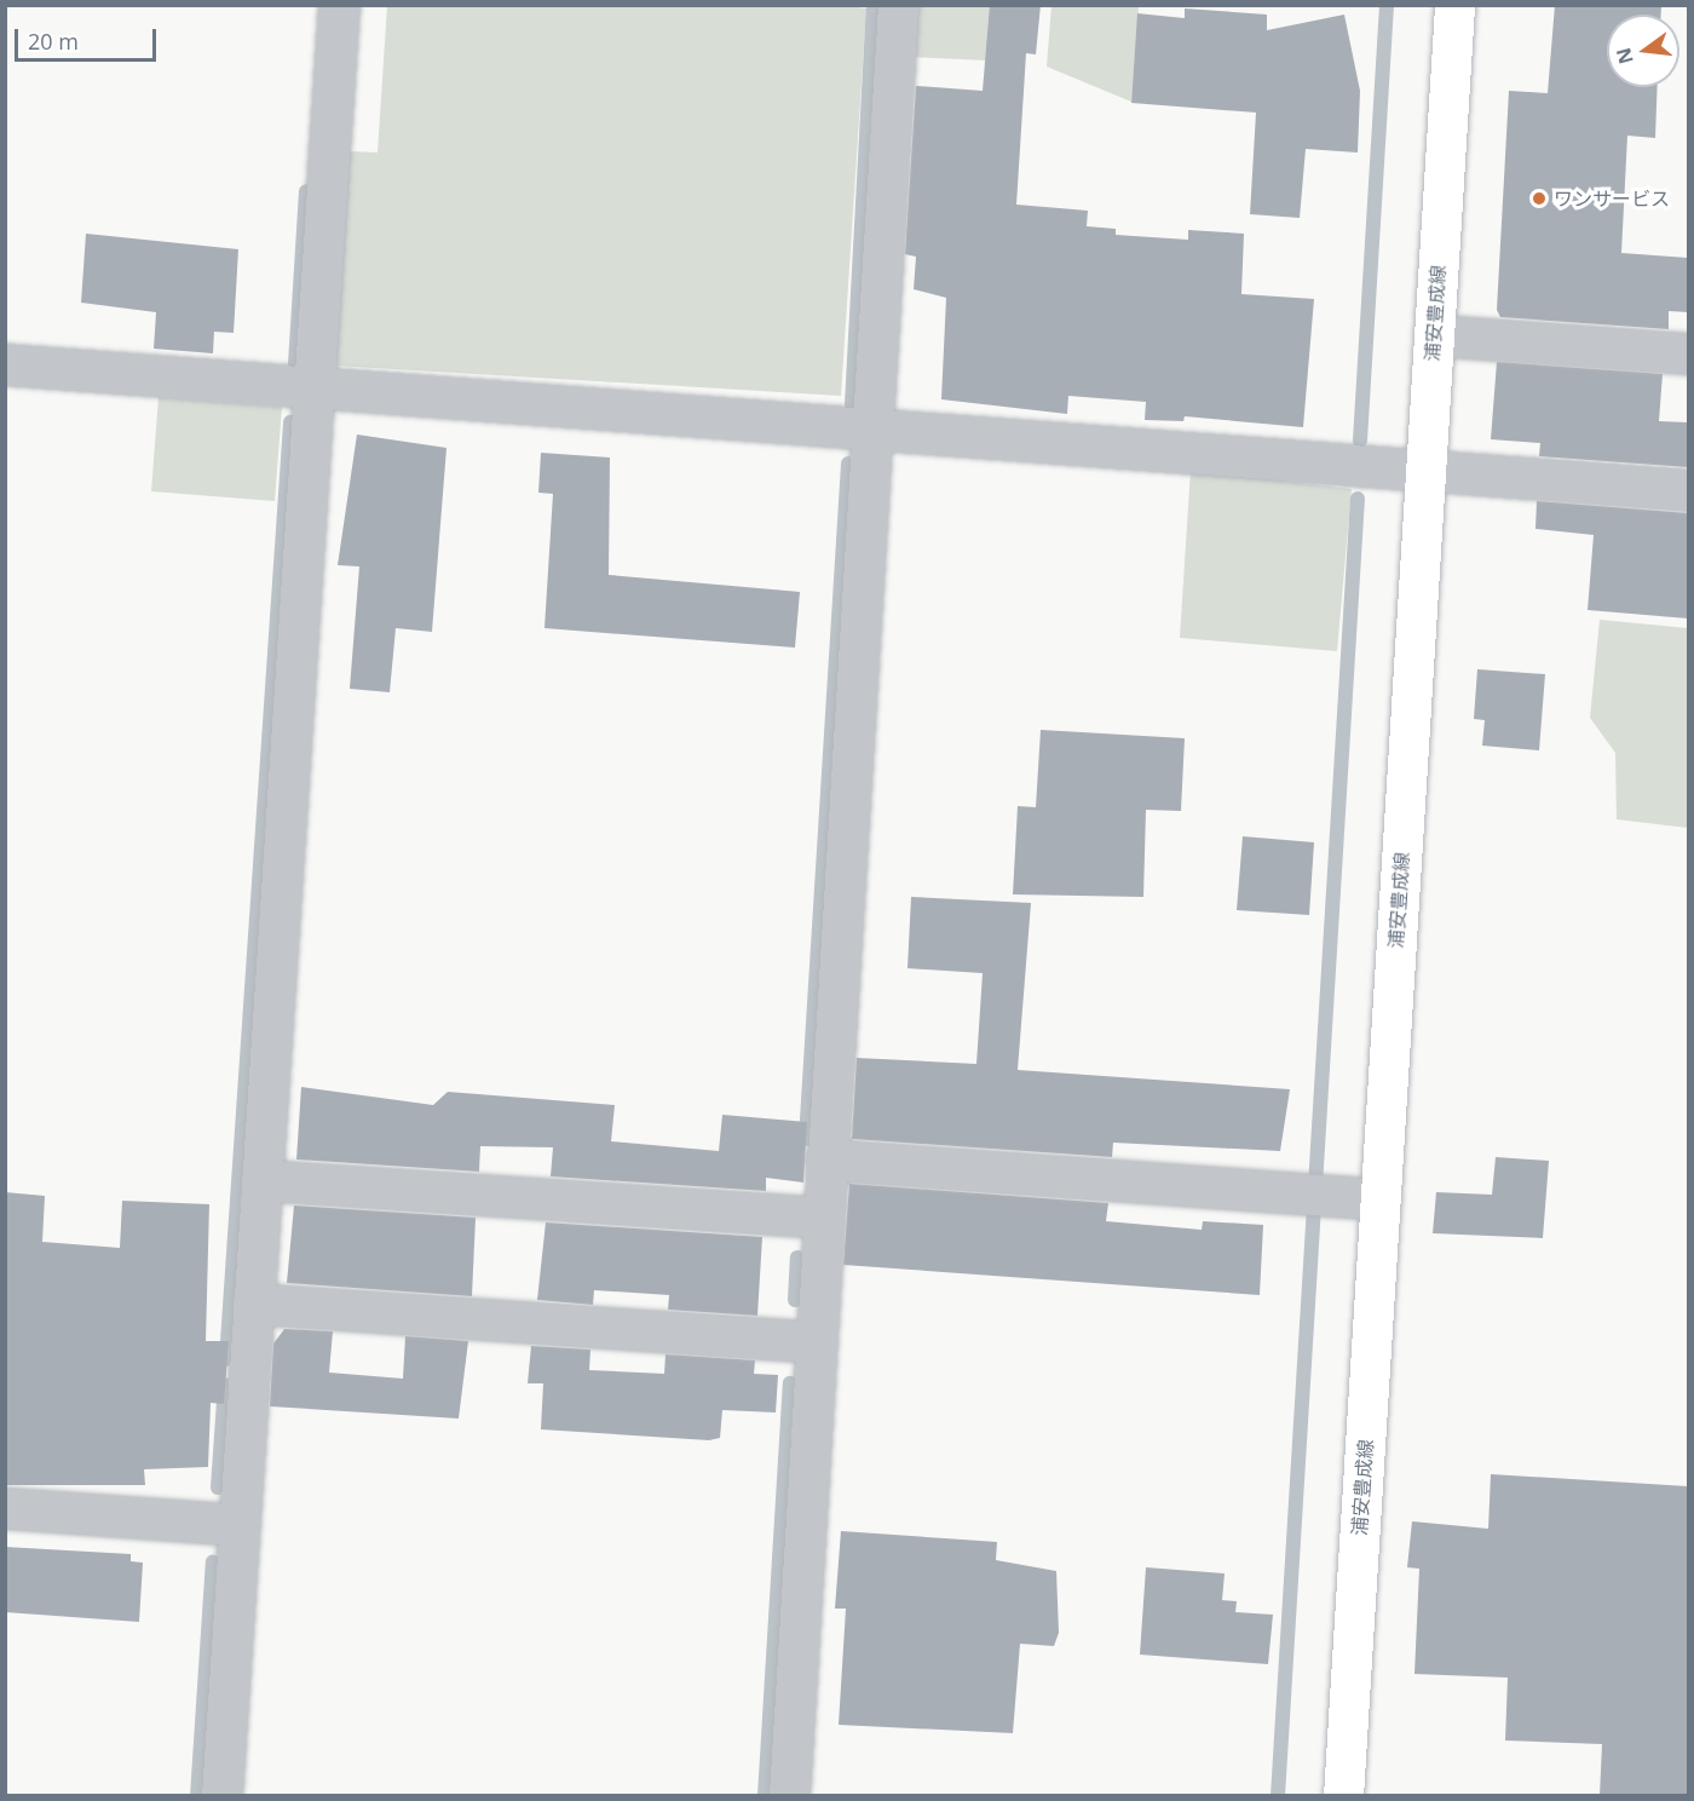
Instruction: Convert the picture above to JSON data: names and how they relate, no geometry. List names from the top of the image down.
{
  "streets": {
    "main road": ["浦安豊成線"]
  },
  "places": ["ワンサービス"],
  "scale_bar": "20 m",
  "north": "left"
}
